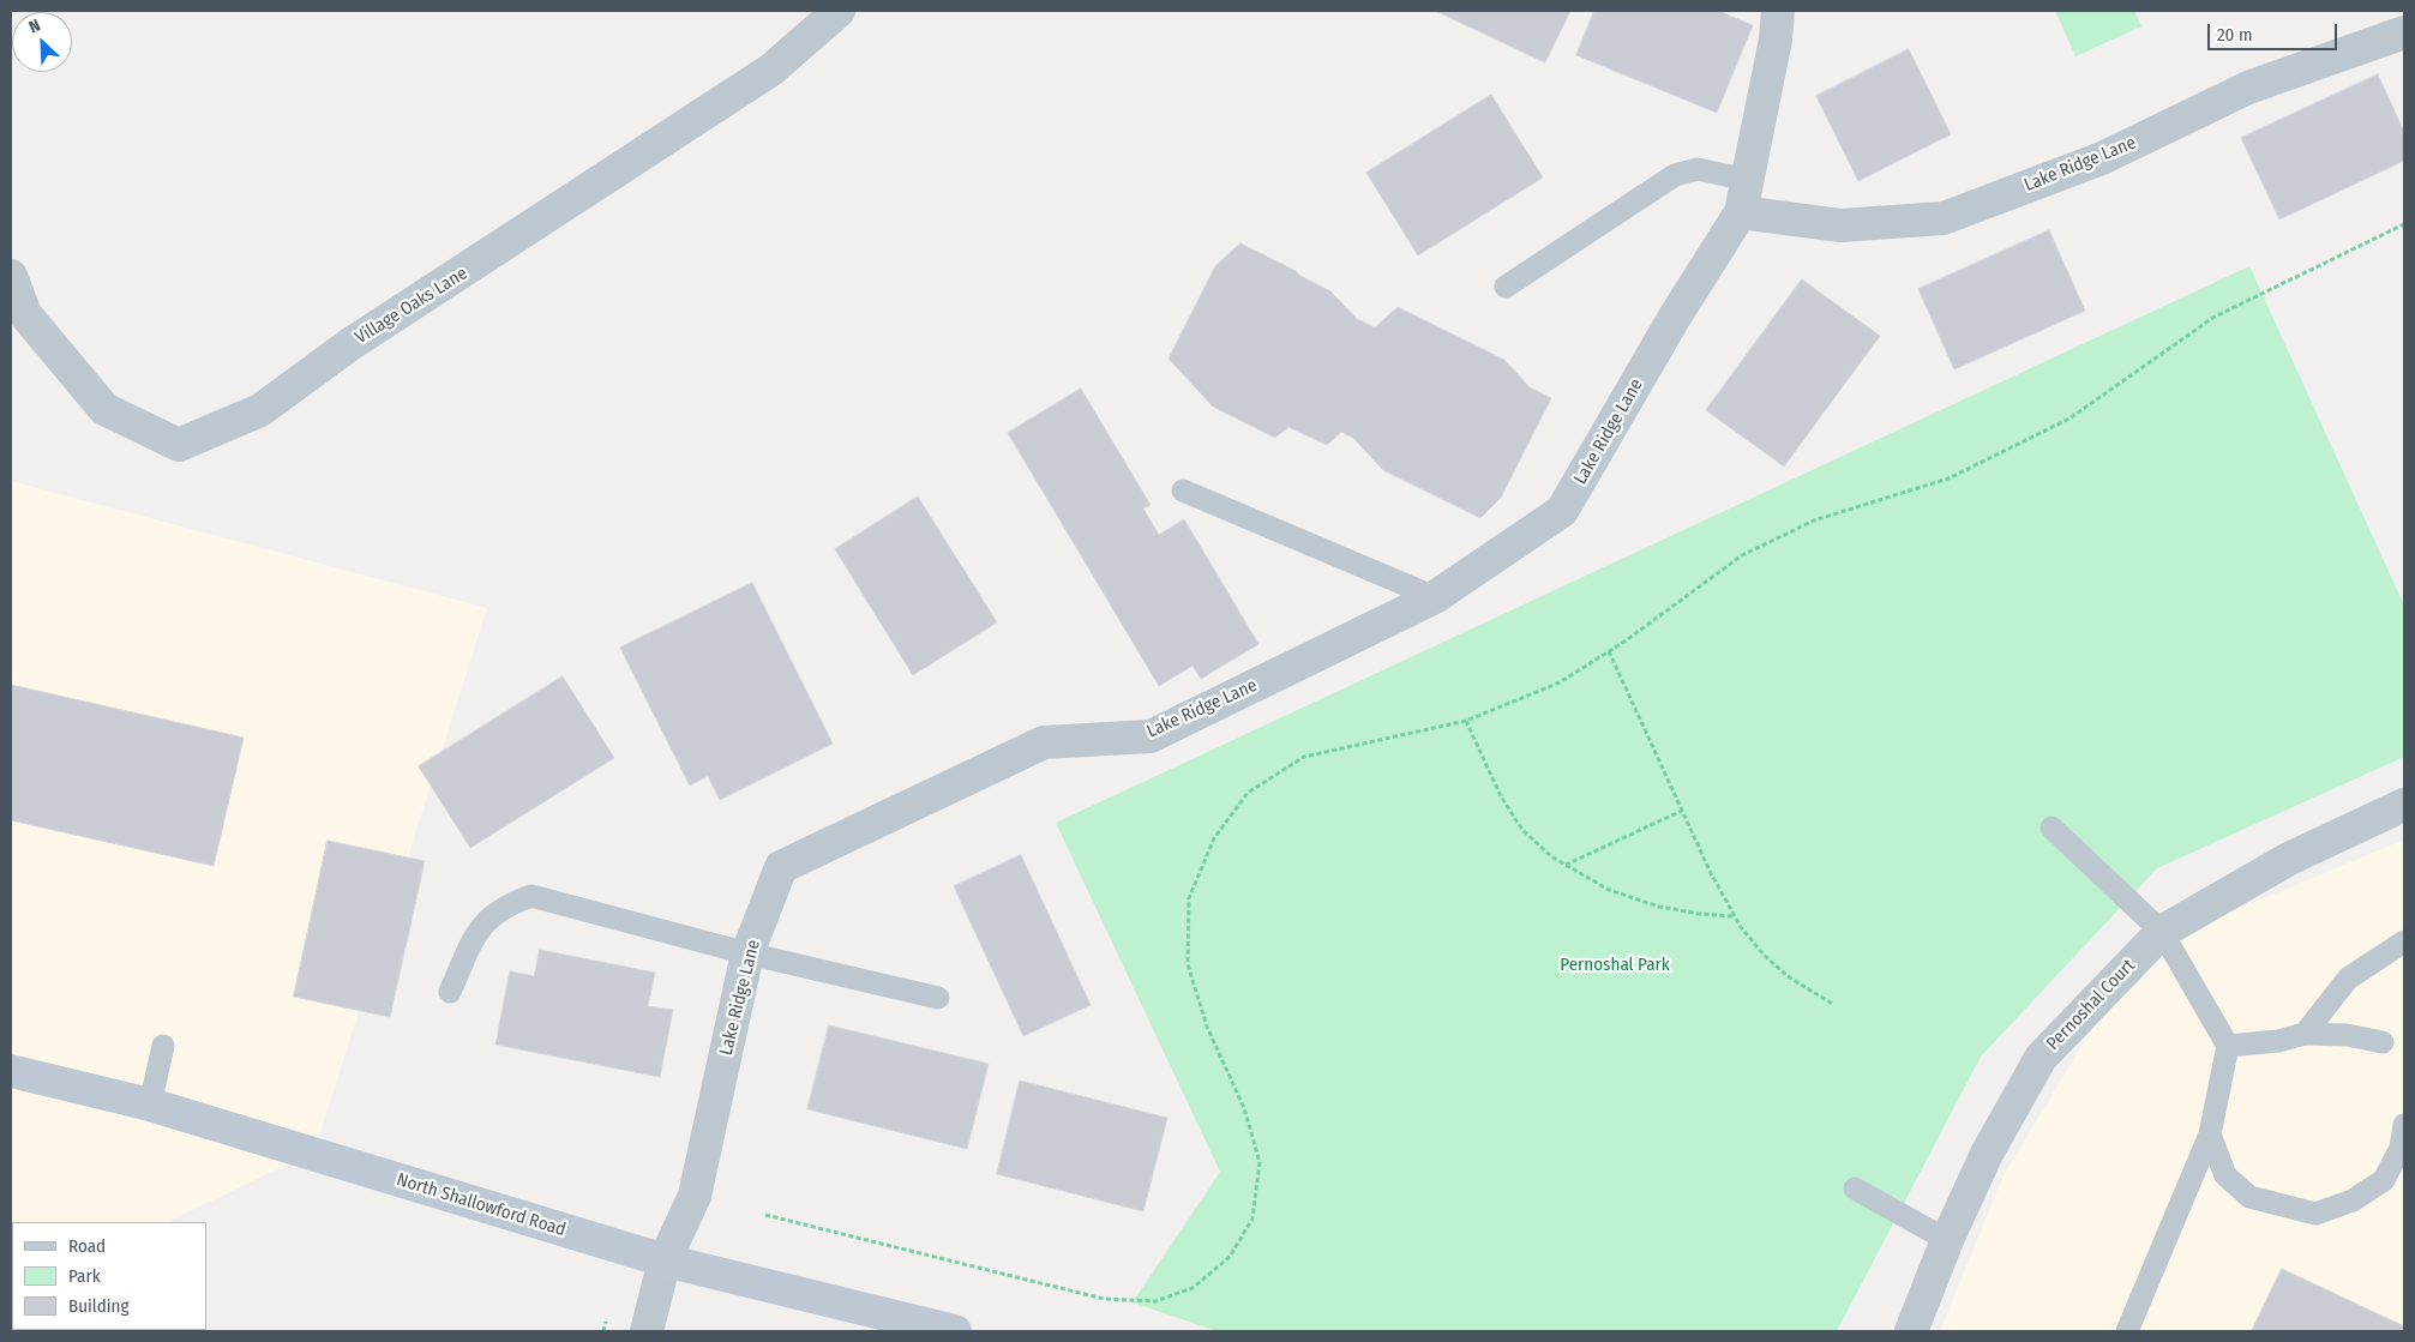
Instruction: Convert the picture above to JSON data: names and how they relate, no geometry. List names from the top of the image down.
{
  "streets": {
    "street": [
      "Lake Ridge Lane",
      "Village Oaks Lane",
      "Pernoshal Court",
      "North Shallowford Road"
    ]
  },
  "crossings": [
    ["Lake Ridge Lane", "North Shallowford Road"]
  ],
  "parks": ["Pernoshal Park"],
  "legend": ["Road", "Park", "Building"],
  "scale_bar": "20 m",
  "north": "top left"
}
